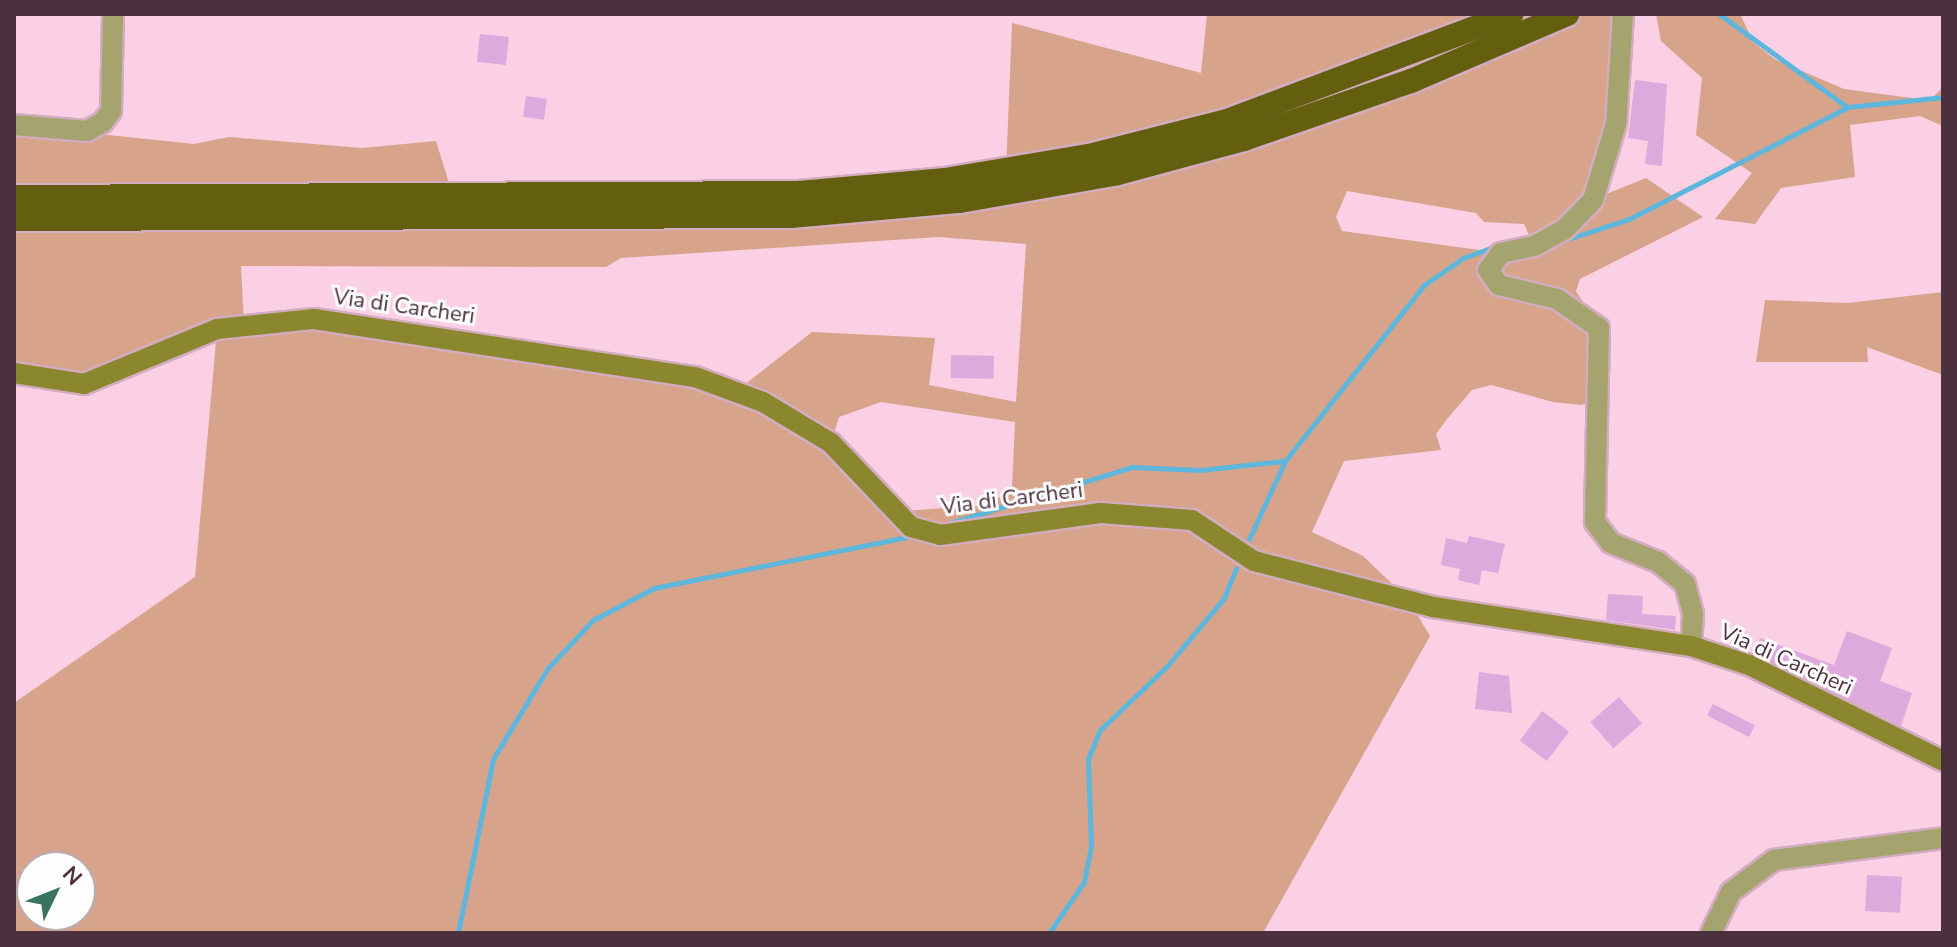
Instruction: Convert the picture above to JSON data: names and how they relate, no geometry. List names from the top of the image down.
{
  "streets": {
    "street": ["Via di Carcheri"]
  },
  "north": "top right"
}
